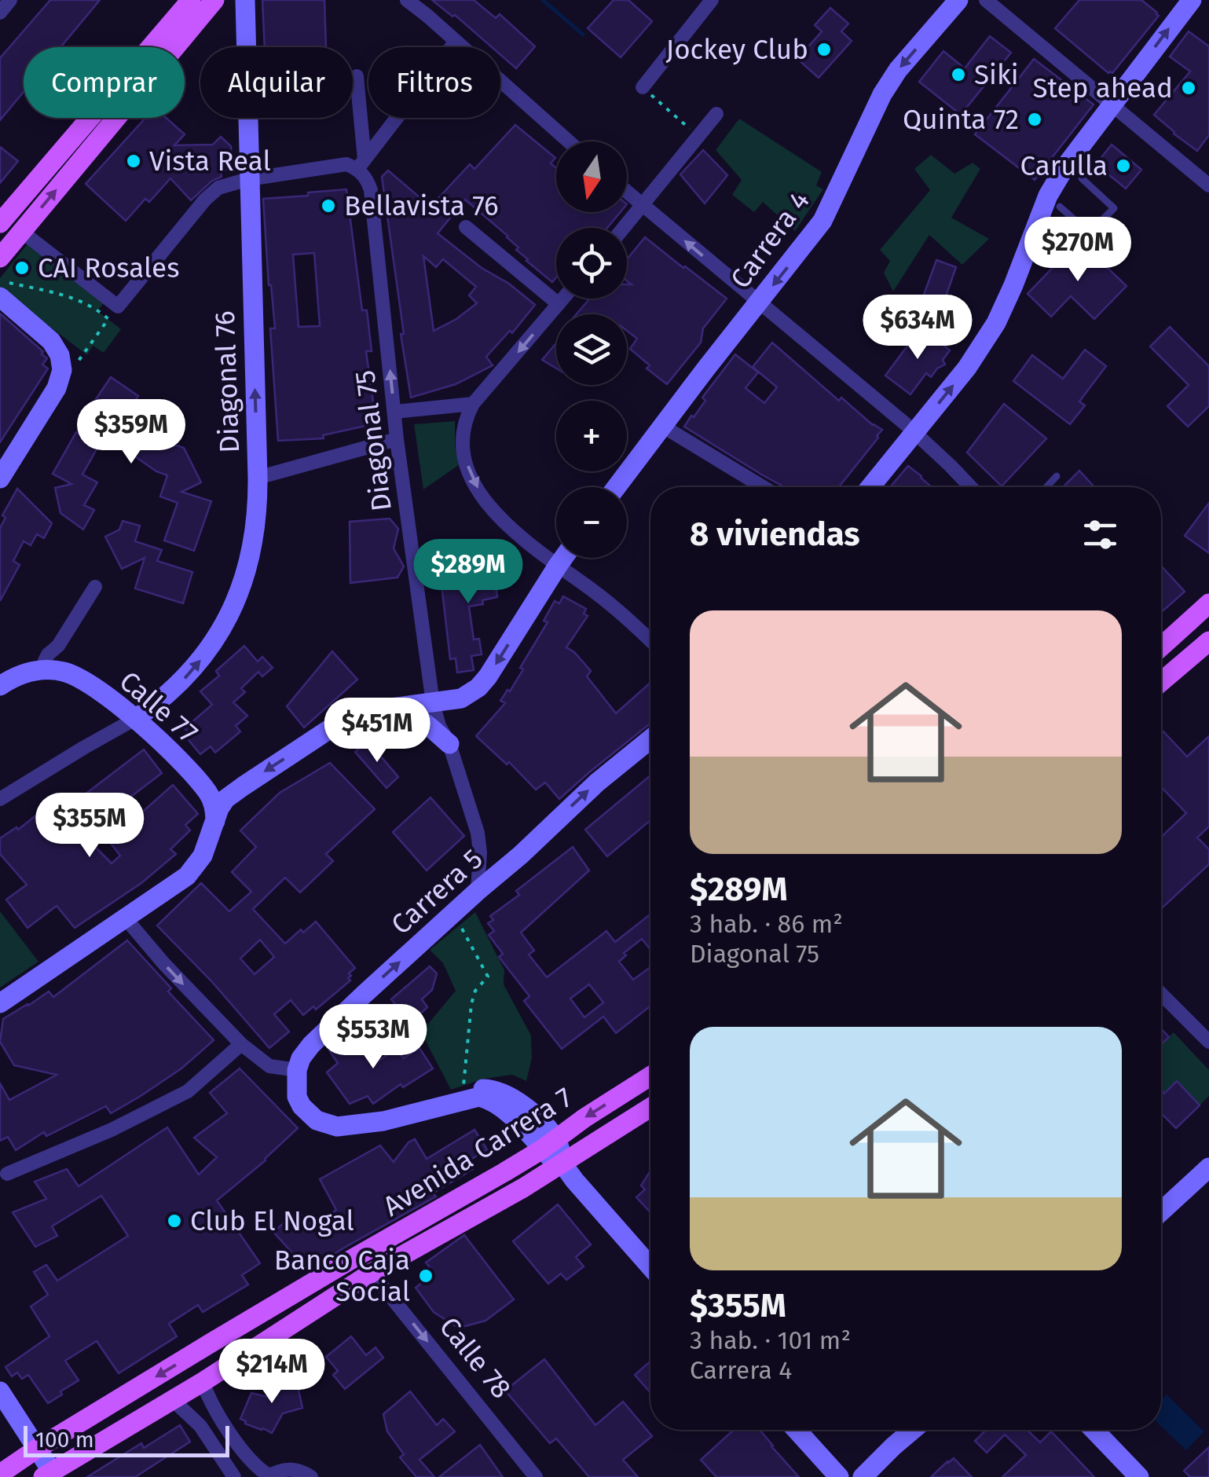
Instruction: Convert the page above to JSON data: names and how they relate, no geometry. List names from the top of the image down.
{
  "streets": {
    "main road": ["Avenida Carrera 7"],
    "street": [
      "Carrera 4",
      "Diagonal 76",
      "Diagonal 75",
      "Calle 77",
      "Carrera 5",
      "Calle 78"
    ]
  },
  "crossings": [
    ["Diagonal 76", "Calle 77"],
    ["Diagonal 75", "Carrera 5"],
    ["Avenida Carrera 7", "Calle 78"]
  ],
  "one_way": ["Diagonal 76", "Calle 78"],
  "places": [
    "Jockey Club",
    "Siki",
    "Step ahead",
    "Quinta 72",
    "Vista Real",
    "Carulla",
    "Bellavista 76",
    "CAI Rosales",
    "Club El Nogal",
    "Banco Caja Social"
  ],
  "scale_bar": "100 m",
  "north": "bottom",
  "page": {
    "chip": ["Comprar", "Alquilar", "Filtros"],
    "map_buttons": ["+", "−"],
    "price": [
      "$270M",
      "$634M",
      "$359M",
      "$289M",
      "$451M",
      "$355M",
      "$553M",
      "$214M"
    ],
    "heading": "8 viviendas",
    "list": [
      {
        "name": "$289M",
        "note": "3 hab. · 86 m² · Diagonal 75"
      },
      {
        "name": "$355M",
        "note": "3 hab. · 101 m² · Carrera 4"
      }
    ],
    "scale": "100 m"
  }
}
